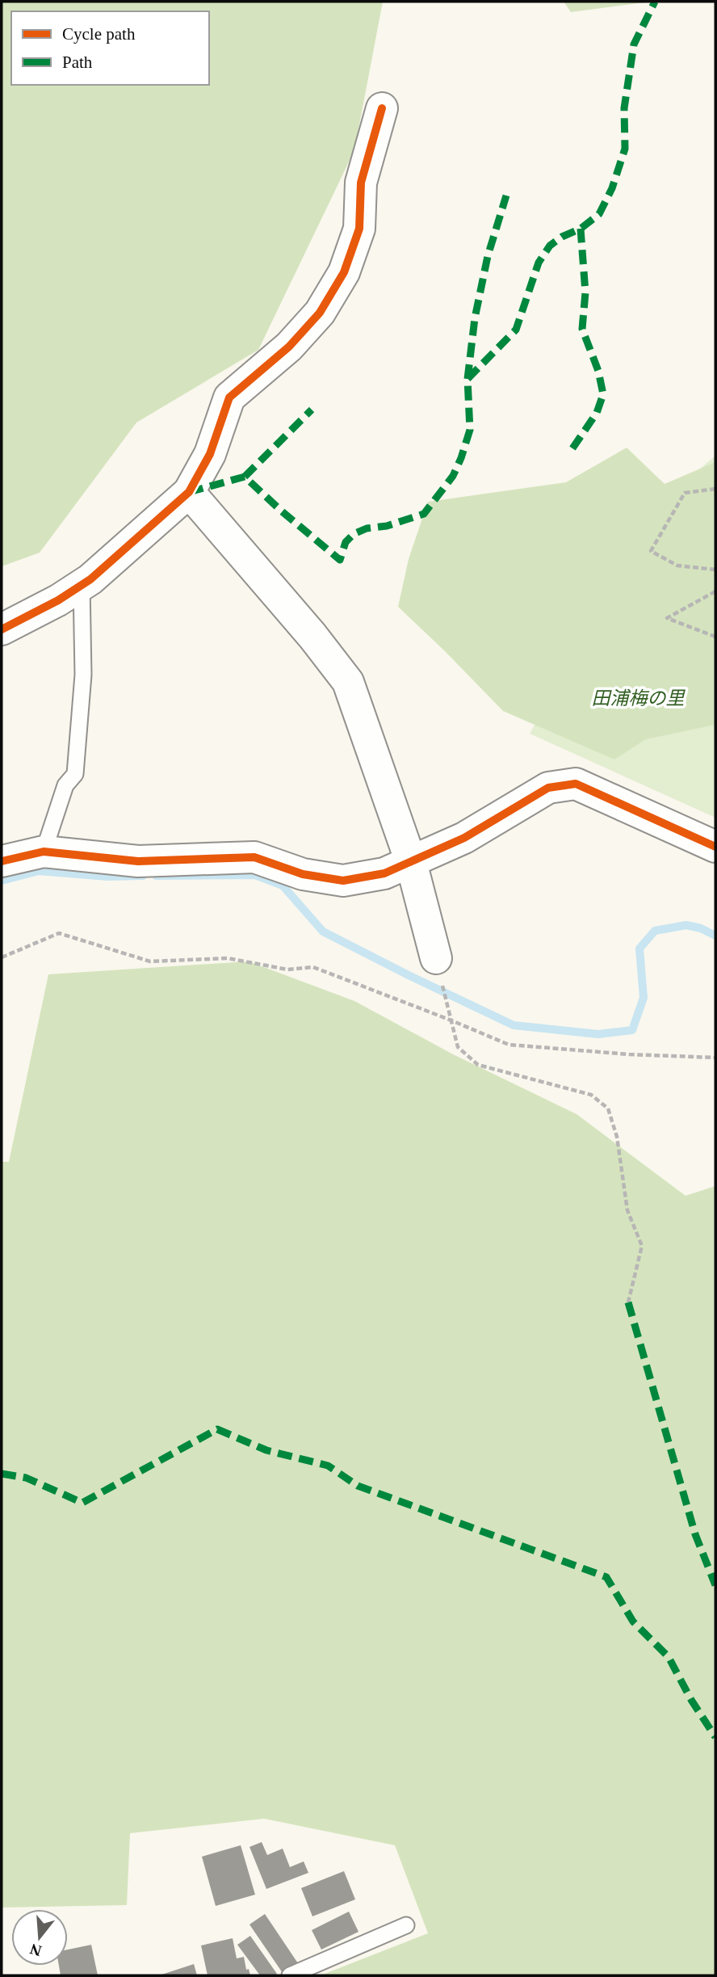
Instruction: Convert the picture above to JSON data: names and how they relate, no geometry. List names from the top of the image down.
{
  "parks": ["田浦梅の里"],
  "legend": ["Cycle path", "Path"],
  "north": "bottom"
}
